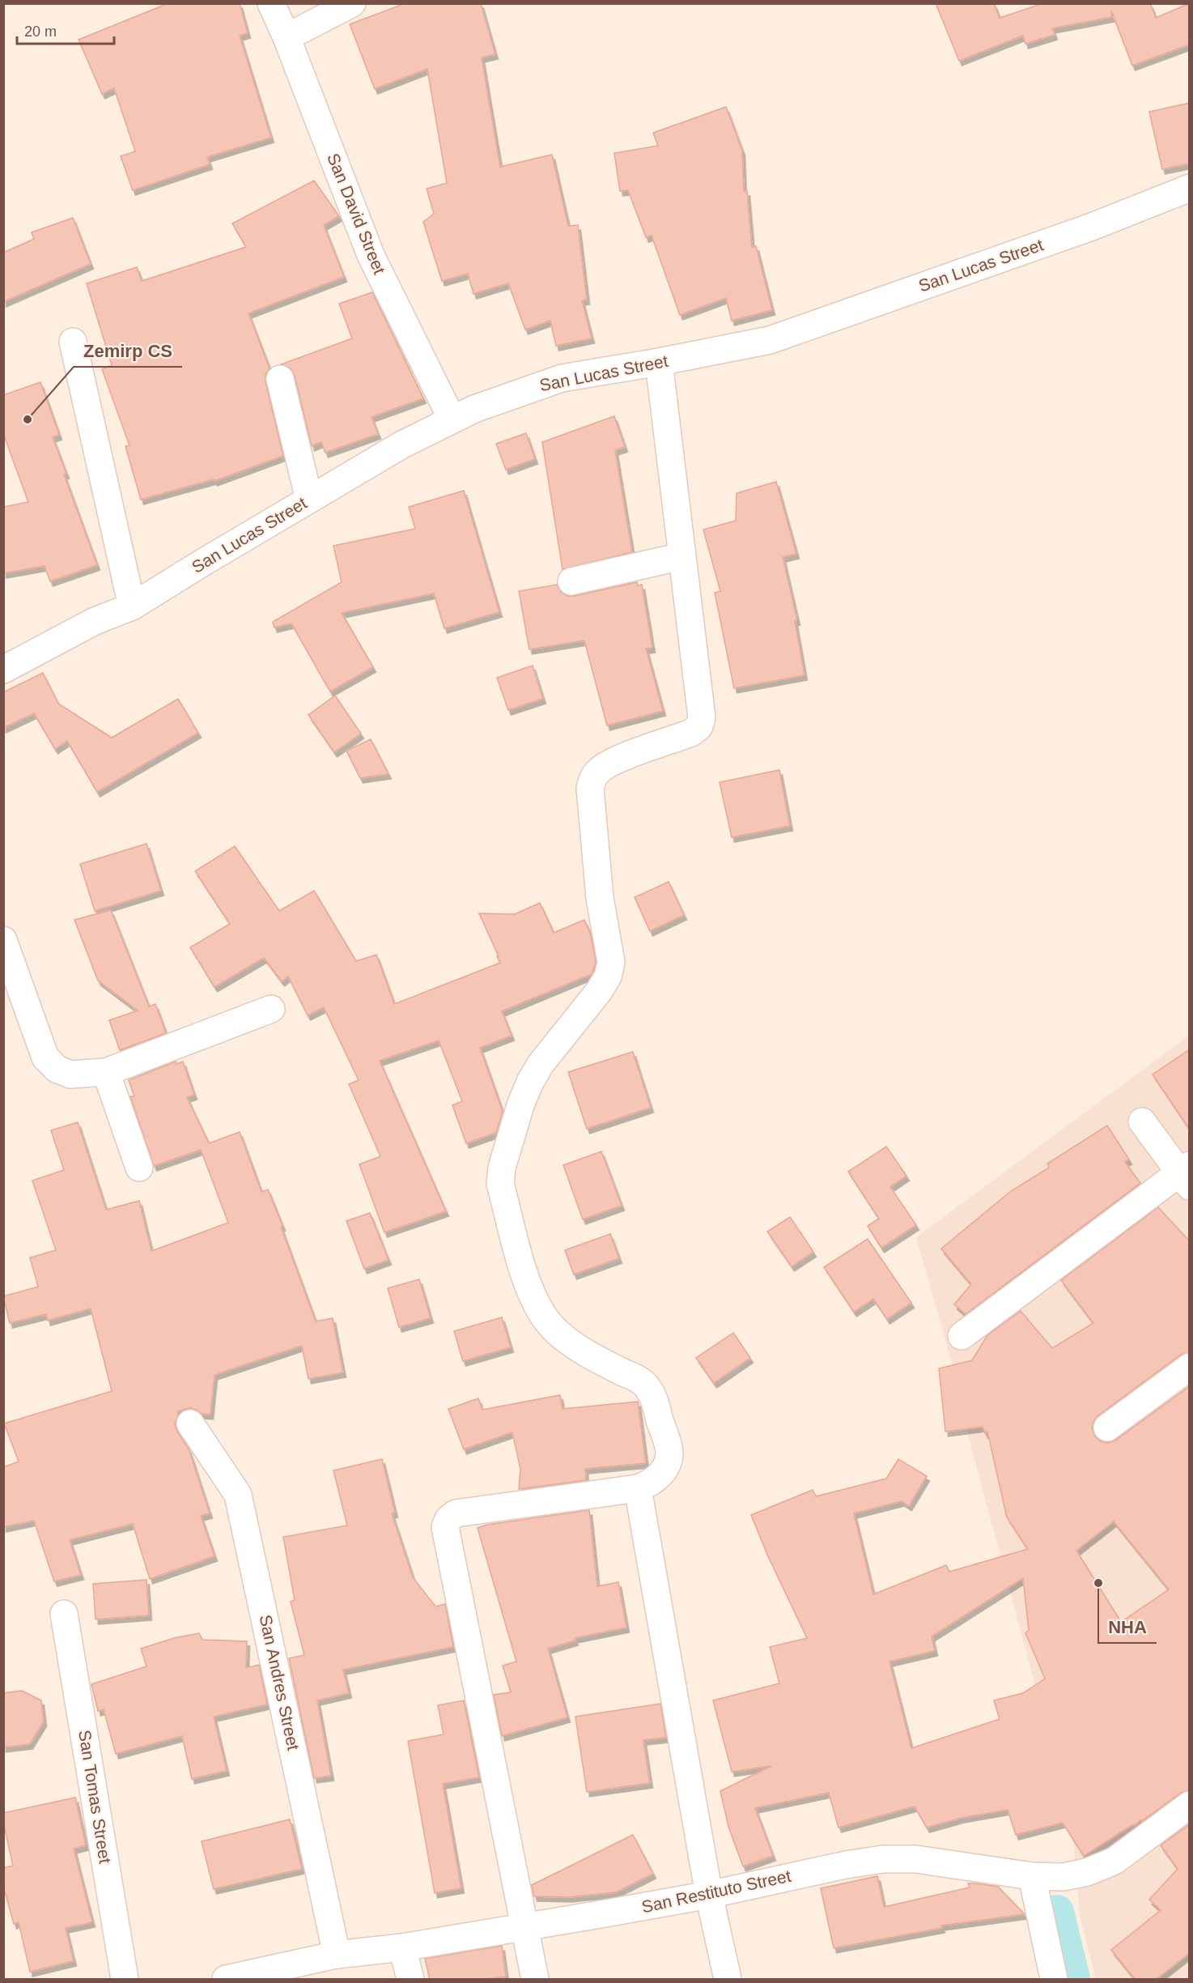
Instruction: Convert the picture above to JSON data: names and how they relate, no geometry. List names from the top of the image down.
{
  "streets": {
    "street": [
      "San David Street",
      "San Lucas Street",
      "San Andres Street",
      "San Tomas Street",
      "San Restituto Street"
    ]
  },
  "crossings": [
    ["San David Street", "San Lucas Street"],
    ["San Andres Street", "San Restituto Street"]
  ],
  "places": ["Zemirp CS", "NHA"],
  "scale_bar": "20 m"
}
